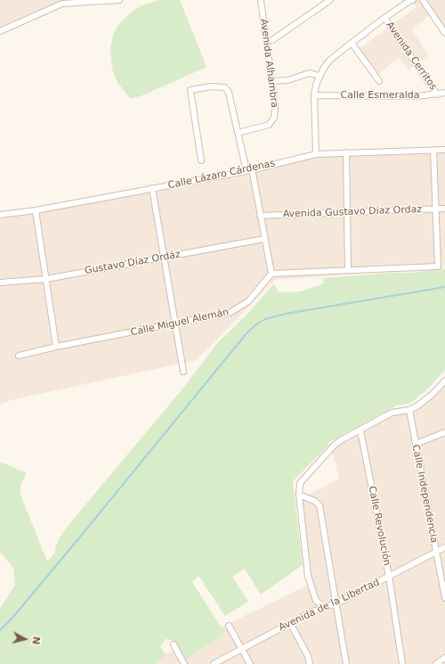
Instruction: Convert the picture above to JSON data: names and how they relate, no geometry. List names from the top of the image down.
{
  "streets": {
    "street": [
      "Avenida Cerritos",
      "Avenida Alhambra",
      "Calle Esmeralda",
      "Calle Lázaro Cárdenas",
      "Avenida Gustavo Díaz Ordaz",
      "Gustavo Díaz Ordáz",
      "Calle Miguel Alemán",
      "Calle Independencia",
      "Calle Revolución",
      "Avenida de la Libertad"
    ]
  },
  "crossings": [
    ["Avenida Cerritos", "Calle Esmeralda"],
    ["Calle Independencia", "Avenida de la Libertad"],
    ["Calle Revolución", "Avenida de la Libertad"]
  ],
  "north": "right"
}
